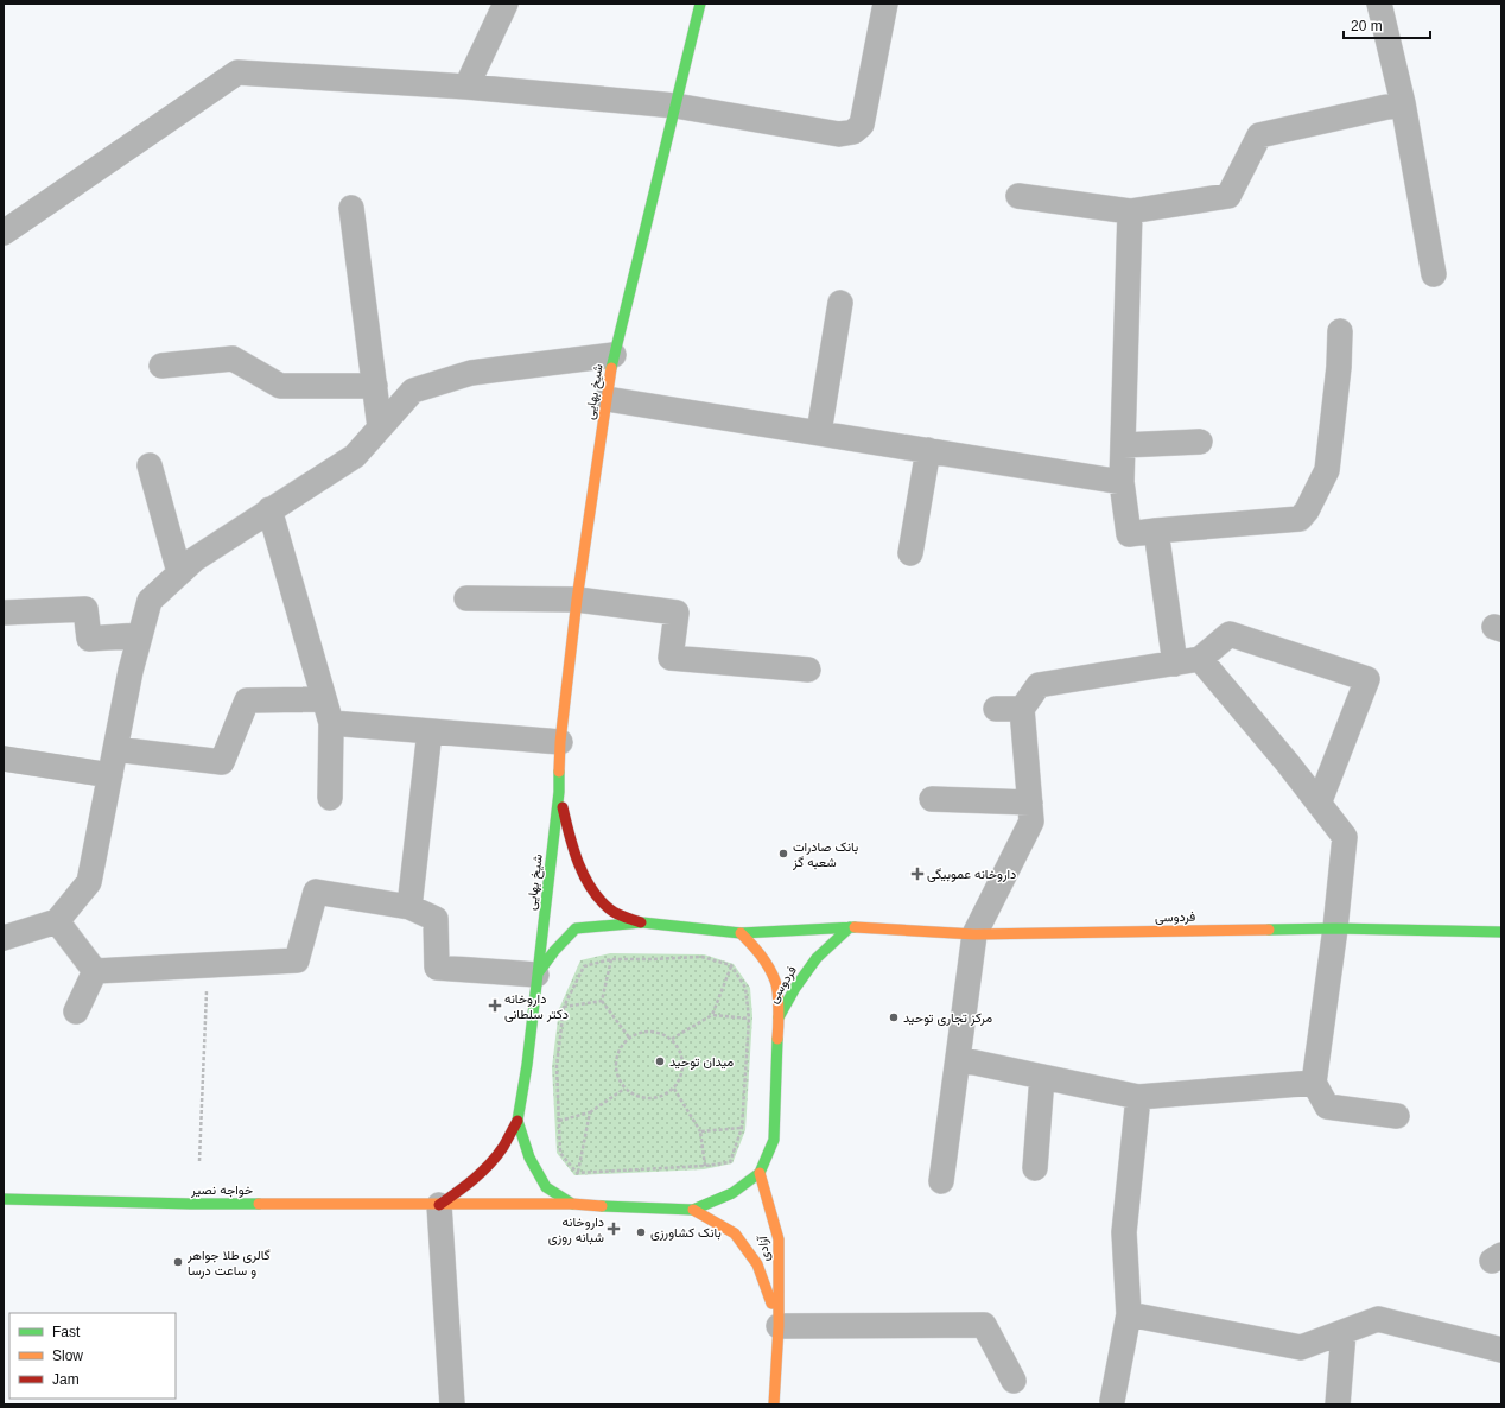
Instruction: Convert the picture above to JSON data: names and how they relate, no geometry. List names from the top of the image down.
{
  "streets": {
    "street": [
      "شیخ بهایی",
      "فردوسی",
      "خواجه نصیر",
      "آزادی"
    ]
  },
  "places": {
    "other": [
      "بانک صادرات شعبه گز",
      "مرکز تجاری توحید",
      "میدان توحید",
      "بانک کشاورزی",
      "گالری طلا جواهر و ساعت درسا"
    ],
    "health": ["داروخانه عموبیگی", "داروخانه دکتر سلطانی", "داروخانه شبانه روزی"]
  },
  "legend": ["Fast", "Slow", "Jam"],
  "scale_bar": "20 m"
}
